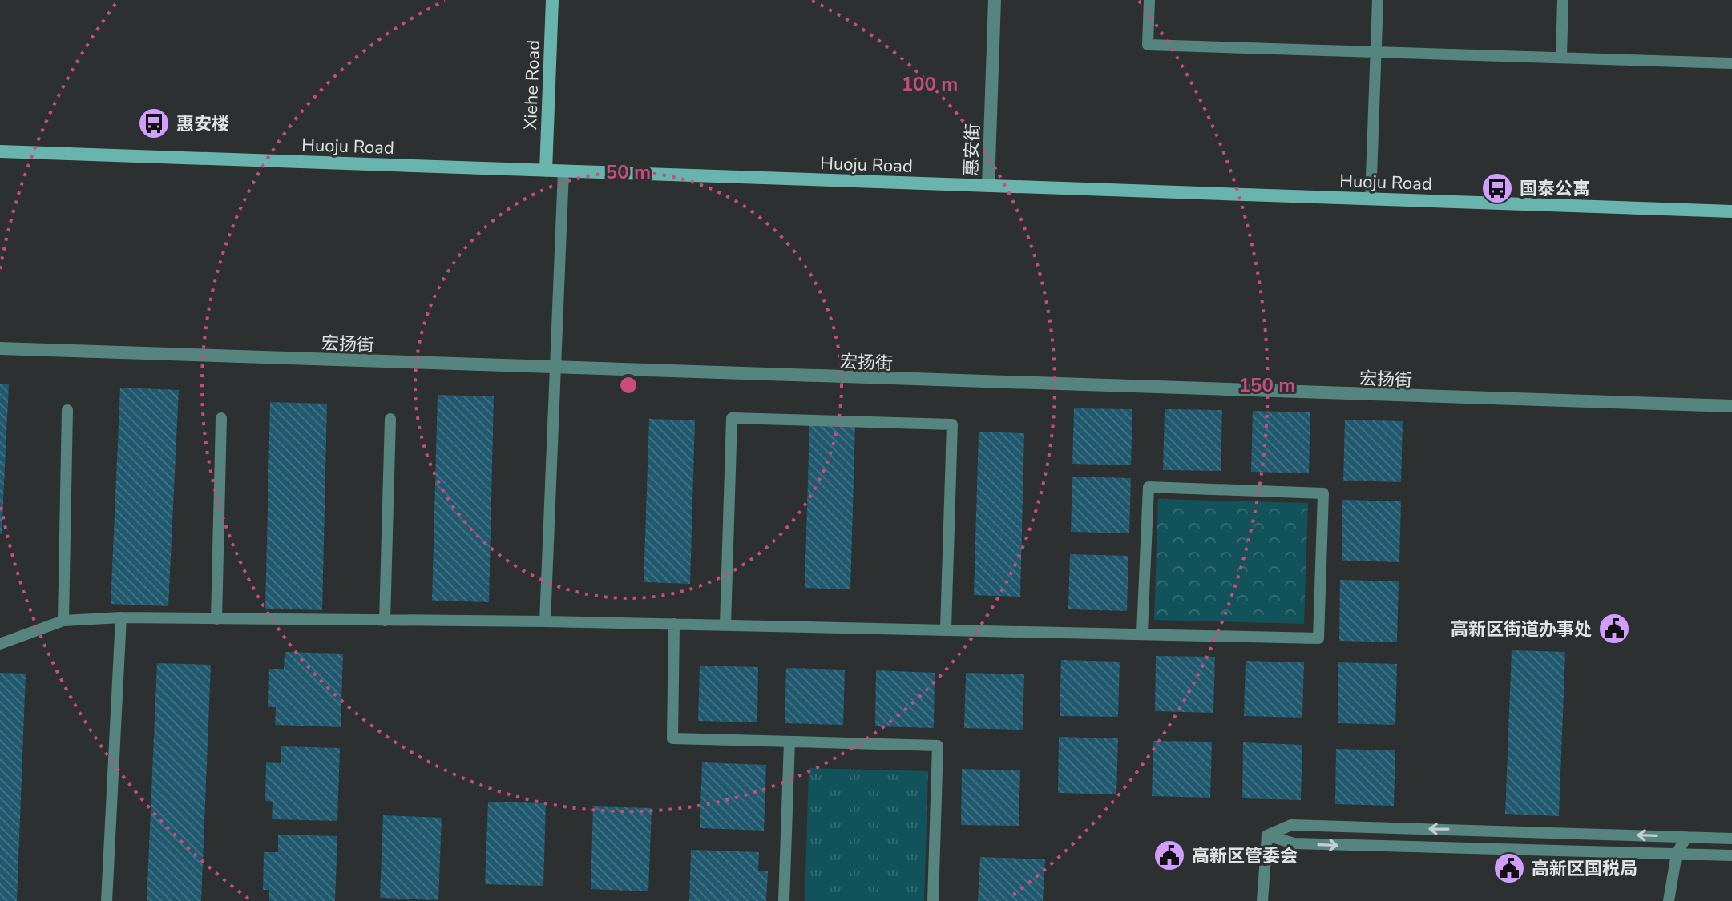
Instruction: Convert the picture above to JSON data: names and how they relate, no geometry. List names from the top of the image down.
{
  "streets": {
    "street": [
      "Xiehe Road",
      "Huoju Road",
      "惠安街",
      "宏扬街"
    ]
  },
  "crossings": [
    ["Xiehe Road", "Huoju Road"],
    ["Huoju Road", "惠安街"]
  ],
  "places": {
    "bus stop": ["惠安楼", "国泰公寓"],
    "public building": ["高新区街道办事处", "高新区管委会", "高新区国税局"]
  },
  "rings": ["100 m", "50 m", "150 m"]
}
